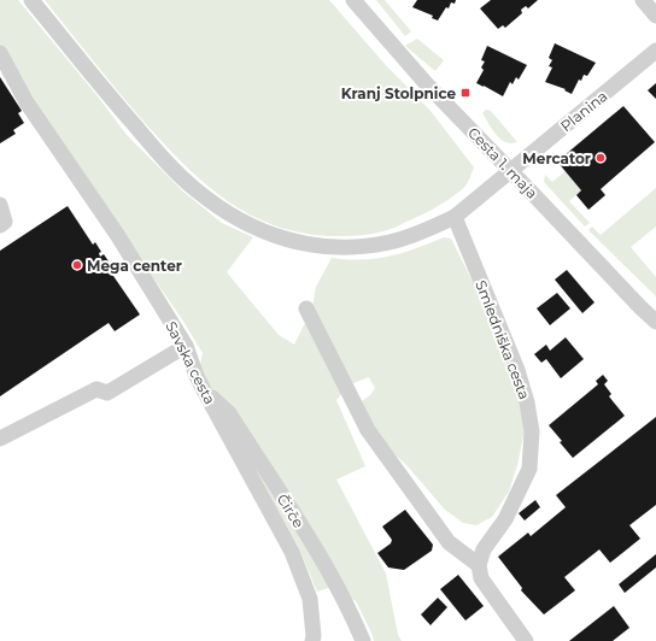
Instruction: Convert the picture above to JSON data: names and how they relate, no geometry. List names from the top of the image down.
{
  "streets": {
    "street": [
      "Planina",
      "Cesta 1. maja",
      "Smledniška cesta",
      "Savska cesta",
      "Čirče"
    ]
  },
  "crossings": [
    ["Planina", "Cesta 1. maja"],
    ["Savska cesta", "Čirče"]
  ],
  "places": {
    "transit": ["Kranj Stolpnice"],
    "other": ["Mercator", "Mega center"]
  }
}
